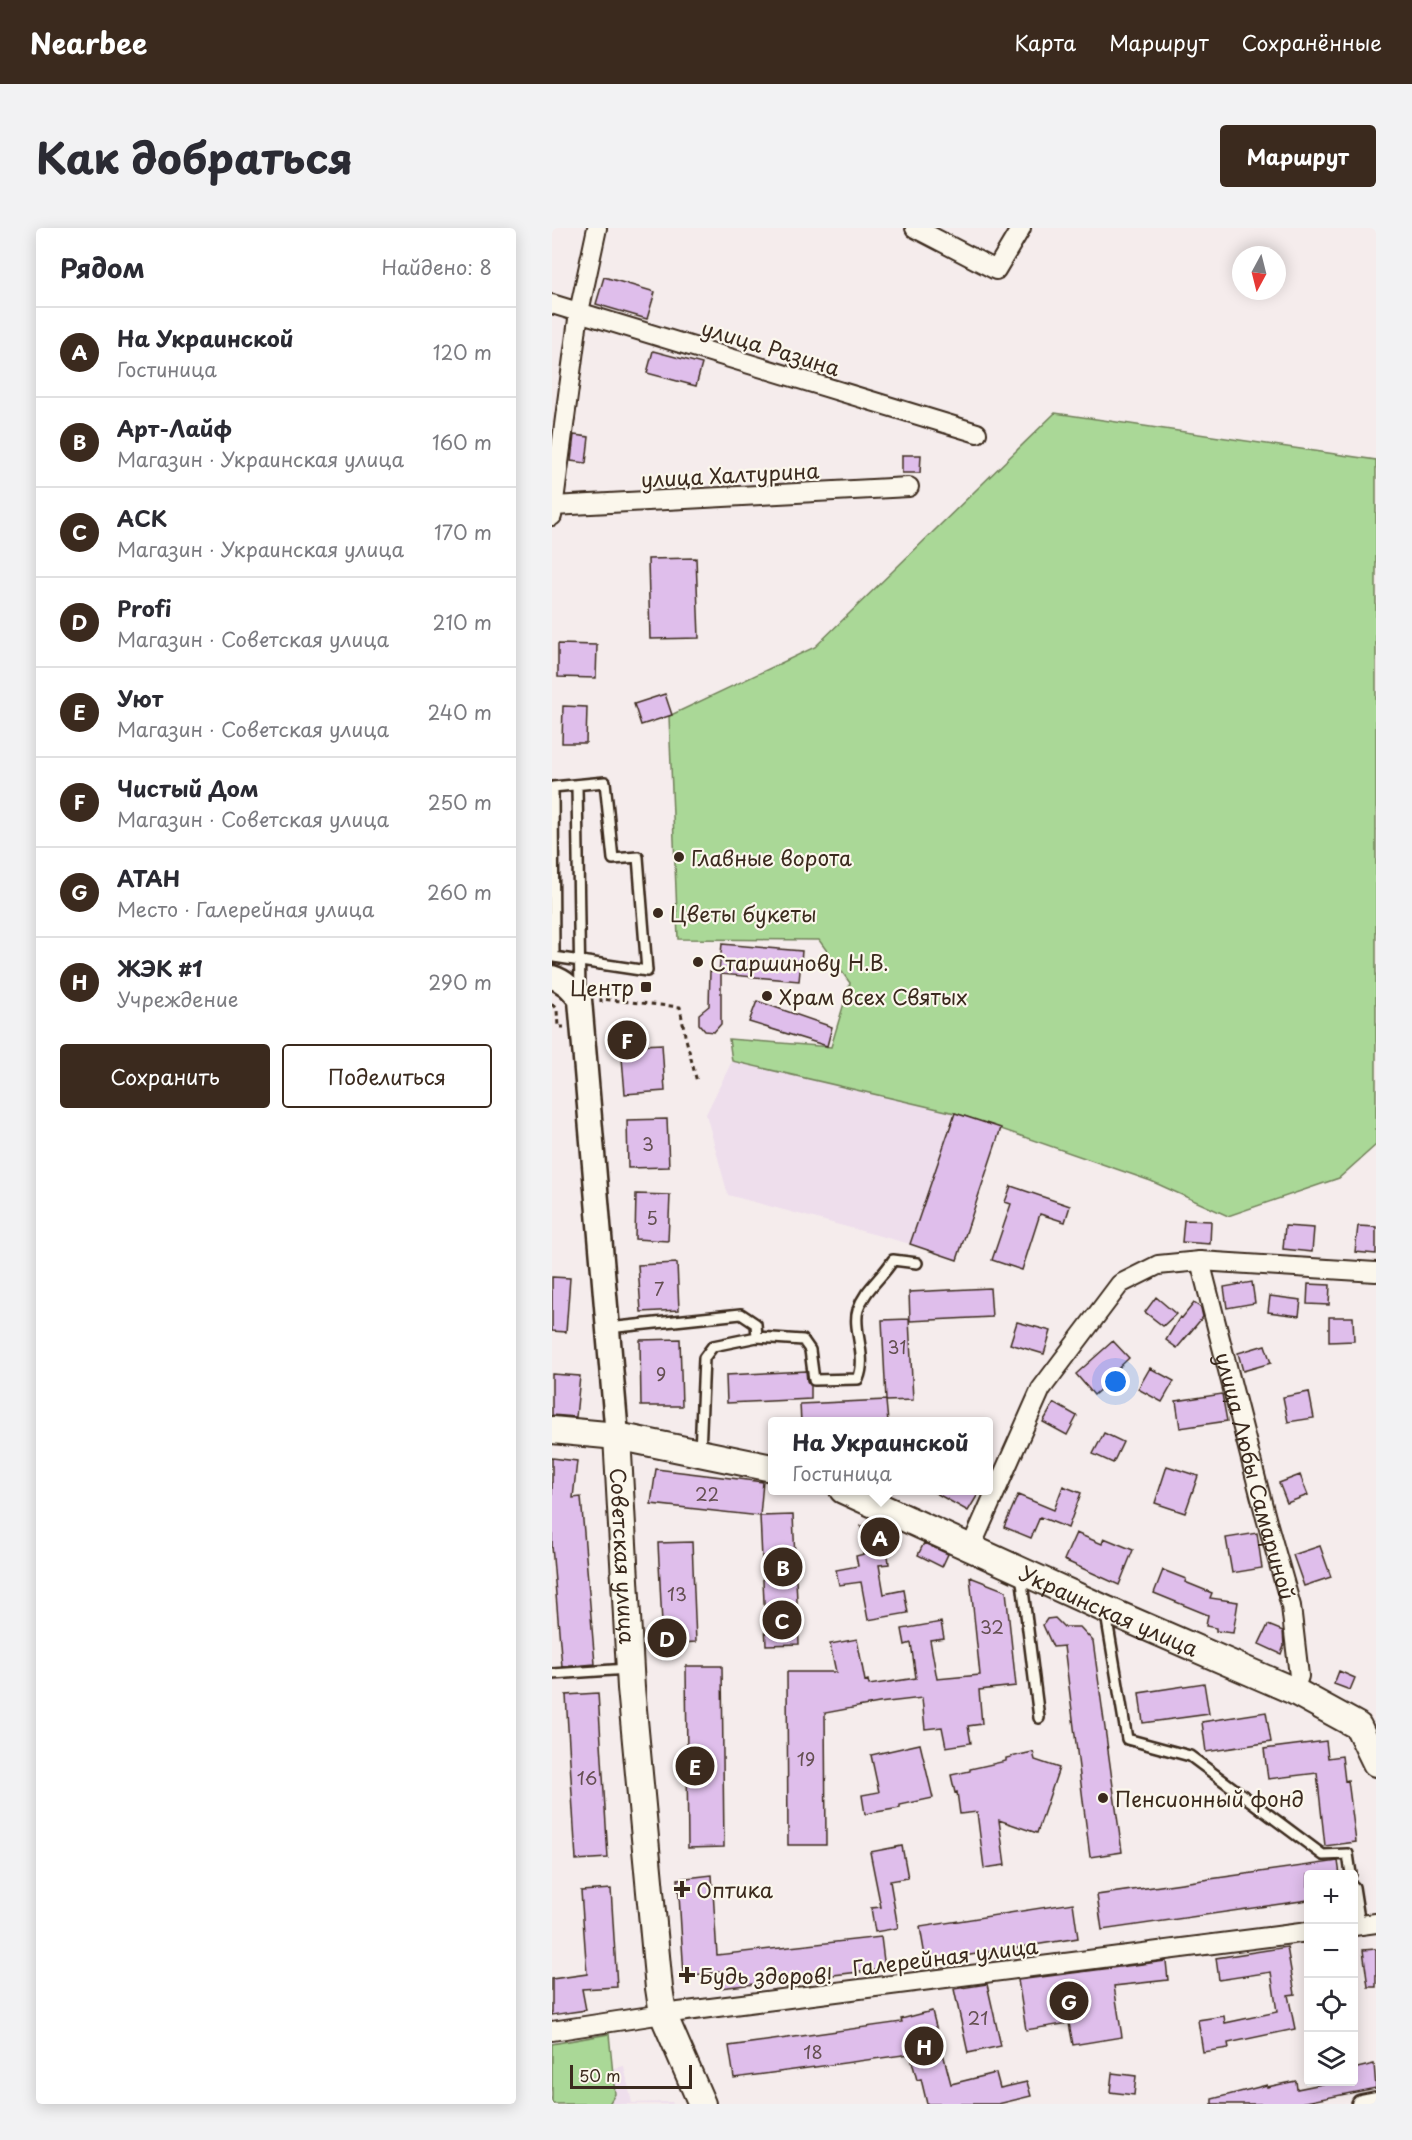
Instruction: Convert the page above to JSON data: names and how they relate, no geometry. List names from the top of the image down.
{
  "streets": {
    "main road": ["Советская улица", "Украинская улица"],
    "street": [
      "улица Разина",
      "улица Халтурина",
      "улица Любы Самариной",
      "Галерейная улица"
    ]
  },
  "crossings": [
    ["улица Любы Самариной", "Украинская улица"],
    ["Советская улица", "Галерейная улица"]
  ],
  "places": {
    "other": [
      "Главные ворота",
      "Цветы букеты",
      "Старшинову Н.В.",
      "Храм всех Святых",
      "Пенсионный фонд"
    ],
    "transit": ["Центр"],
    "health": ["Оптика", "Будь здоров!"]
  },
  "house_numbers": [
    "3",
    "5",
    "7",
    "31",
    "9",
    "22",
    "13",
    "32",
    "19",
    "16",
    "21",
    "18"
  ],
  "scale_bar": "50 m",
  "north": "bottom",
  "page": {
    "header": "Nearbee",
    "nav": ["Карта", "Маршрут", "Сохранённые"],
    "title": "Как добраться",
    "buttons": [
      "Маршрут",
      ["Сохранить", "Поделиться"]
    ],
    "heading": ["Рядом", "Найдено: 8"],
    "list": [
      {
        "mark": "A",
        "name": "На Украинской",
        "note": "Гостиница",
        "value": "120 m"
      },
      {
        "mark": "B",
        "name": "Арт-Лайф",
        "note": "Магазин · Украинская улица",
        "value": "160 m"
      },
      {
        "mark": "C",
        "name": "АСК",
        "note": "Магазин · Украинская улица",
        "value": "170 m"
      },
      {
        "mark": "D",
        "name": "Profi",
        "note": "Магазин · Советская улица",
        "value": "210 m"
      },
      {
        "mark": "E",
        "name": "Уют",
        "note": "Магазин · Советская улица",
        "value": "240 m"
      },
      {
        "mark": "F",
        "name": "Чистый Дом",
        "note": "Магазин · Советская улица",
        "value": "250 m"
      },
      {
        "mark": "G",
        "name": "АТАН",
        "note": "Место · Галерейная улица",
        "value": "260 m"
      },
      {
        "mark": "H",
        "name": "ЖЭК #1",
        "note": "Учреждение",
        "value": "290 m"
      }
    ],
    "pins": [
      "F",
      "A",
      "B",
      "C",
      "D",
      "E",
      "G",
      "H"
    ],
    "popup": ["На Украинской", "Гостиница"],
    "map_buttons": ["+", "−"],
    "scale": "50 m"
  }
}
